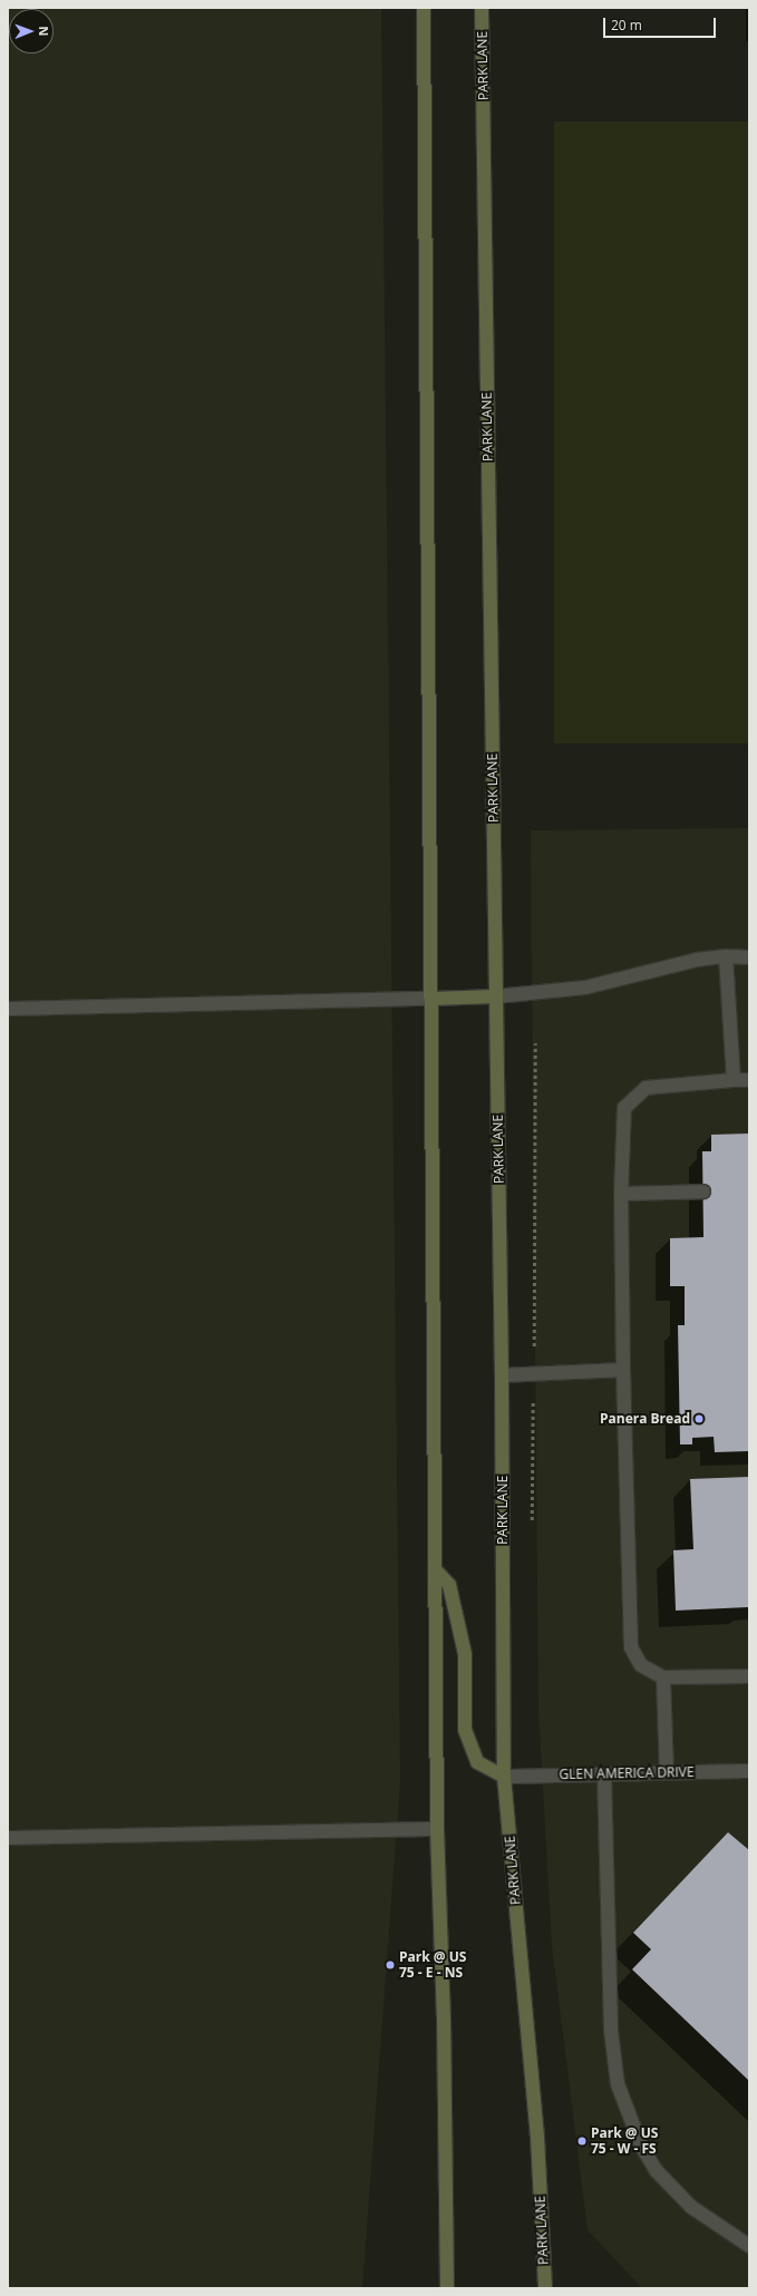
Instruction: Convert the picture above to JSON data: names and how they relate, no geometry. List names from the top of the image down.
{
  "streets": {
    "main road": ["PARK LANE"],
    "street": ["GLEN AMERICA DRIVE"]
  },
  "crossings": [
    ["PARK LANE", "GLEN AMERICA DRIVE"]
  ],
  "places": ["Panera Bread", "Park @ US 75 - E - NS", "Park @ US 75 - W - FS"],
  "scale_bar": "20 m",
  "north": "right"
}
